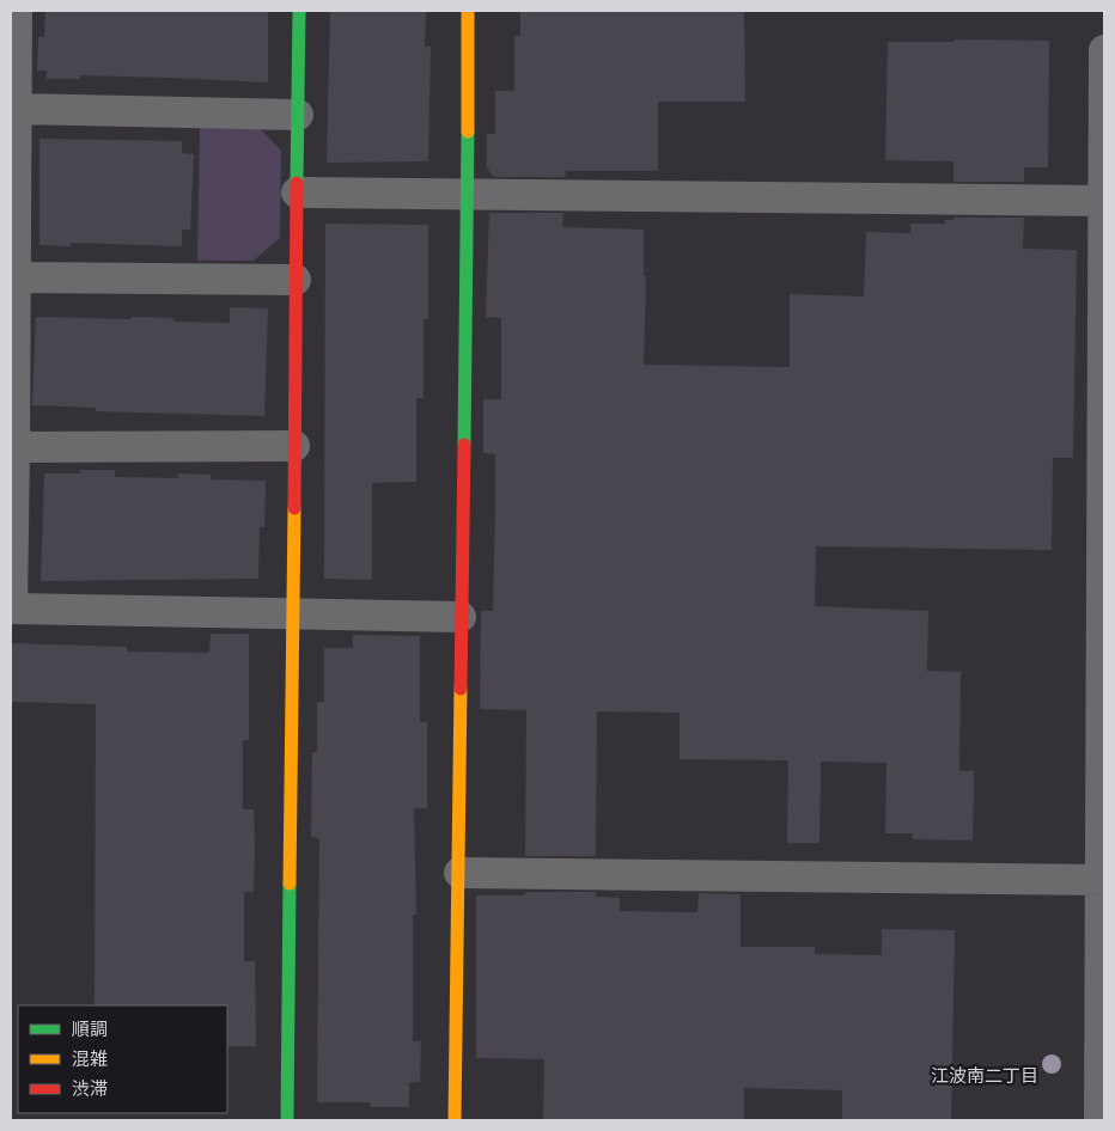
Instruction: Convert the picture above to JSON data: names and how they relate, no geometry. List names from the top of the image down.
{
  "districts": ["江波南二丁目"],
  "legend": ["順調", "混雑", "渋滞"]
}
